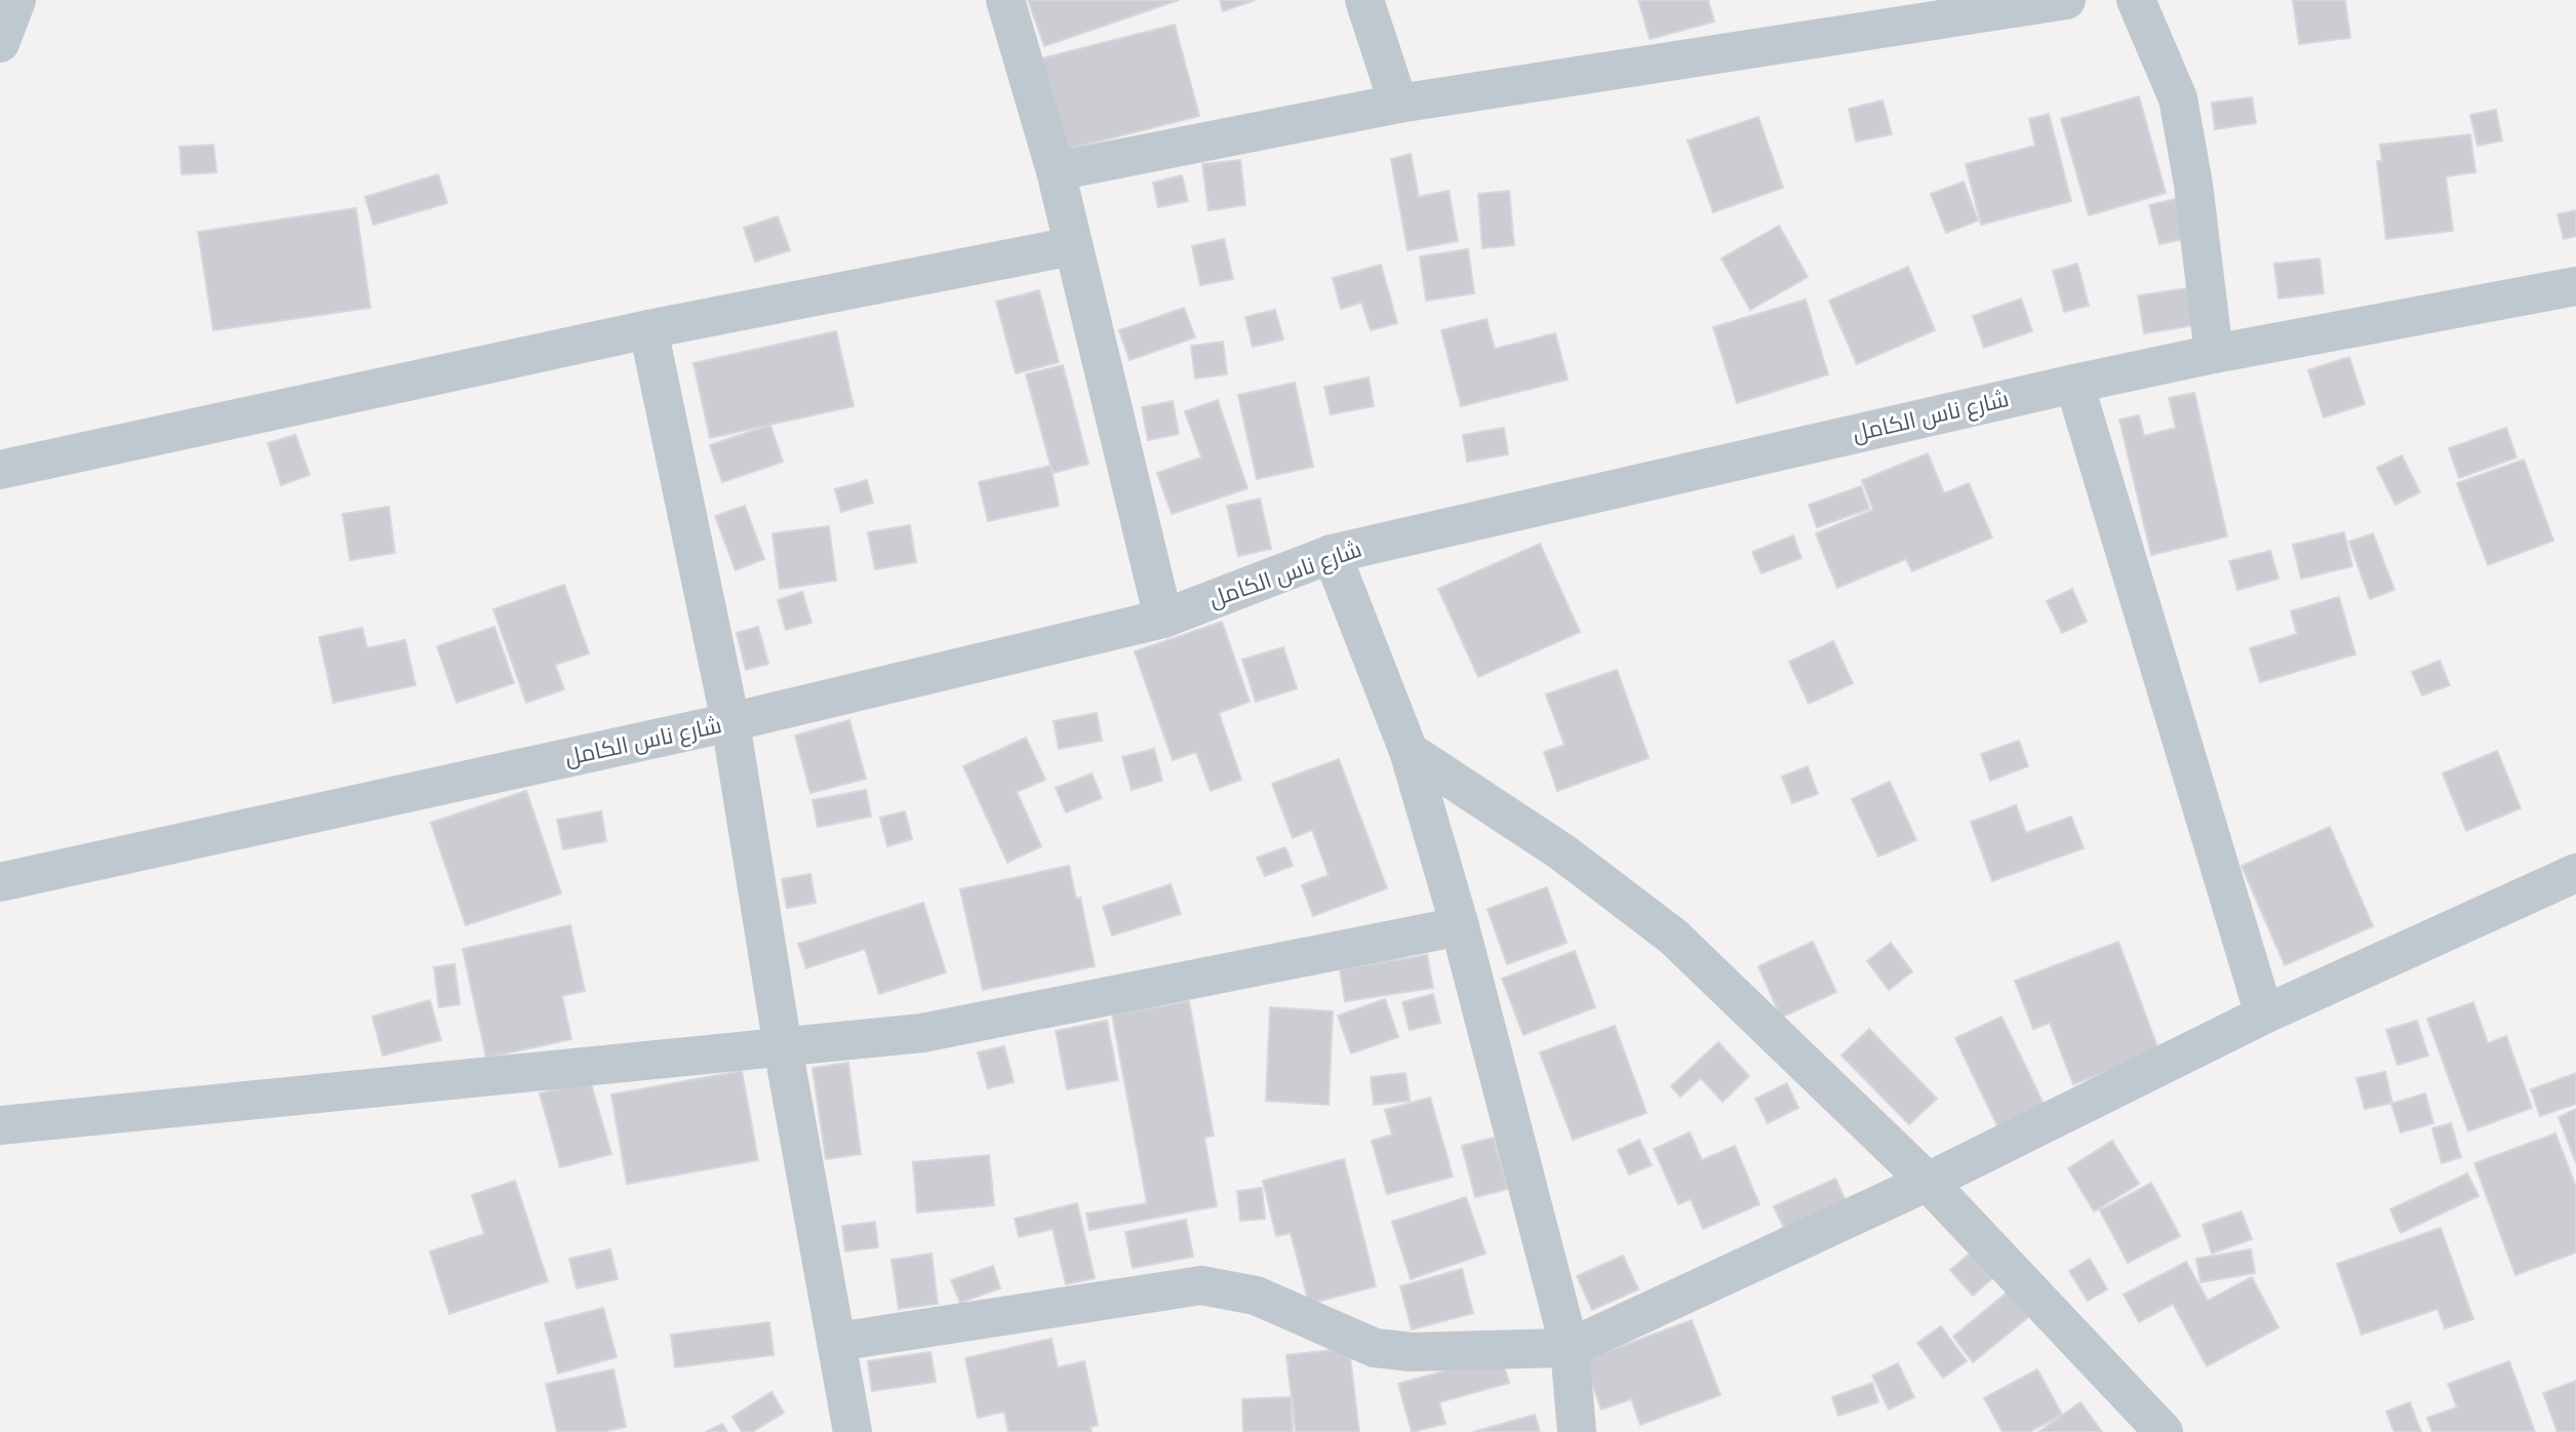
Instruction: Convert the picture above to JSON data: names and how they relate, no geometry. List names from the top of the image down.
{
  "streets": {
    "street": ["شارع ناس الكامل"]
  }
}
